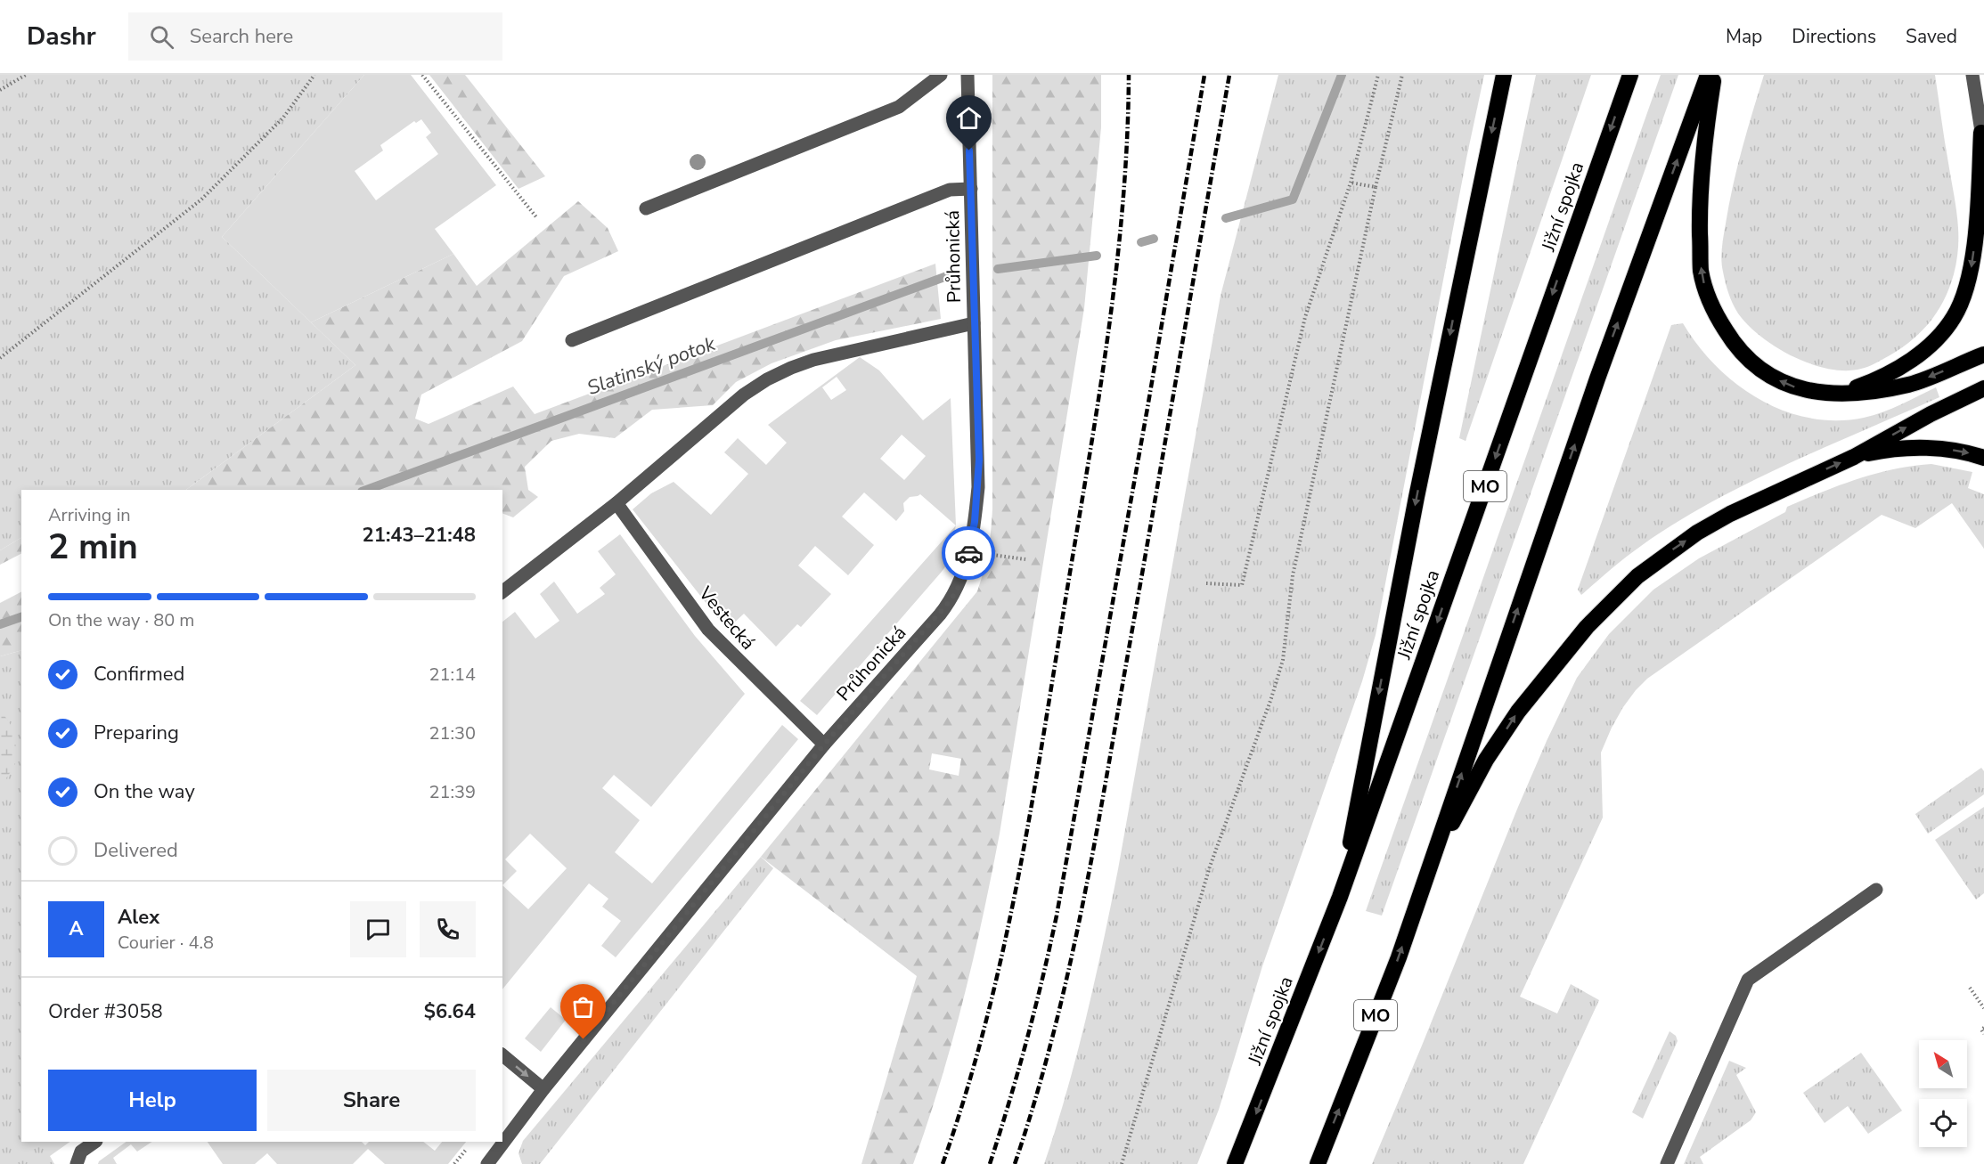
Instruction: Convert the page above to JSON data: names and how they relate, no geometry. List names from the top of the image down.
{
  "streets": {
    "highway": ["Jižní spojka", "MO"],
    "street": ["Průhonická", "Vestecká"]
  },
  "crossings": [
    ["Průhonická", "Vestecká"]
  ],
  "water": ["Slatinský potok"],
  "north": "top left",
  "page": {
    "header": "Dashr",
    "search": "Search here",
    "nav": ["Map", "Directions", "Saved"],
    "heading": ["2 min", "Arriving in", "21:43–21:48"],
    "panel": [
      "Alex",
      "Courier · 4.8",
      "Order #3058",
      "$6.64"
    ],
    "bar": "On the way · 80 m",
    "list": [
      ["Confirmed", "21:14"],
      ["Preparing", "21:30"],
      ["On the way", "21:39"],
      "Delivered"
    ],
    "round": "A",
    "buttons": ["Help", "Share"]
  }
}
